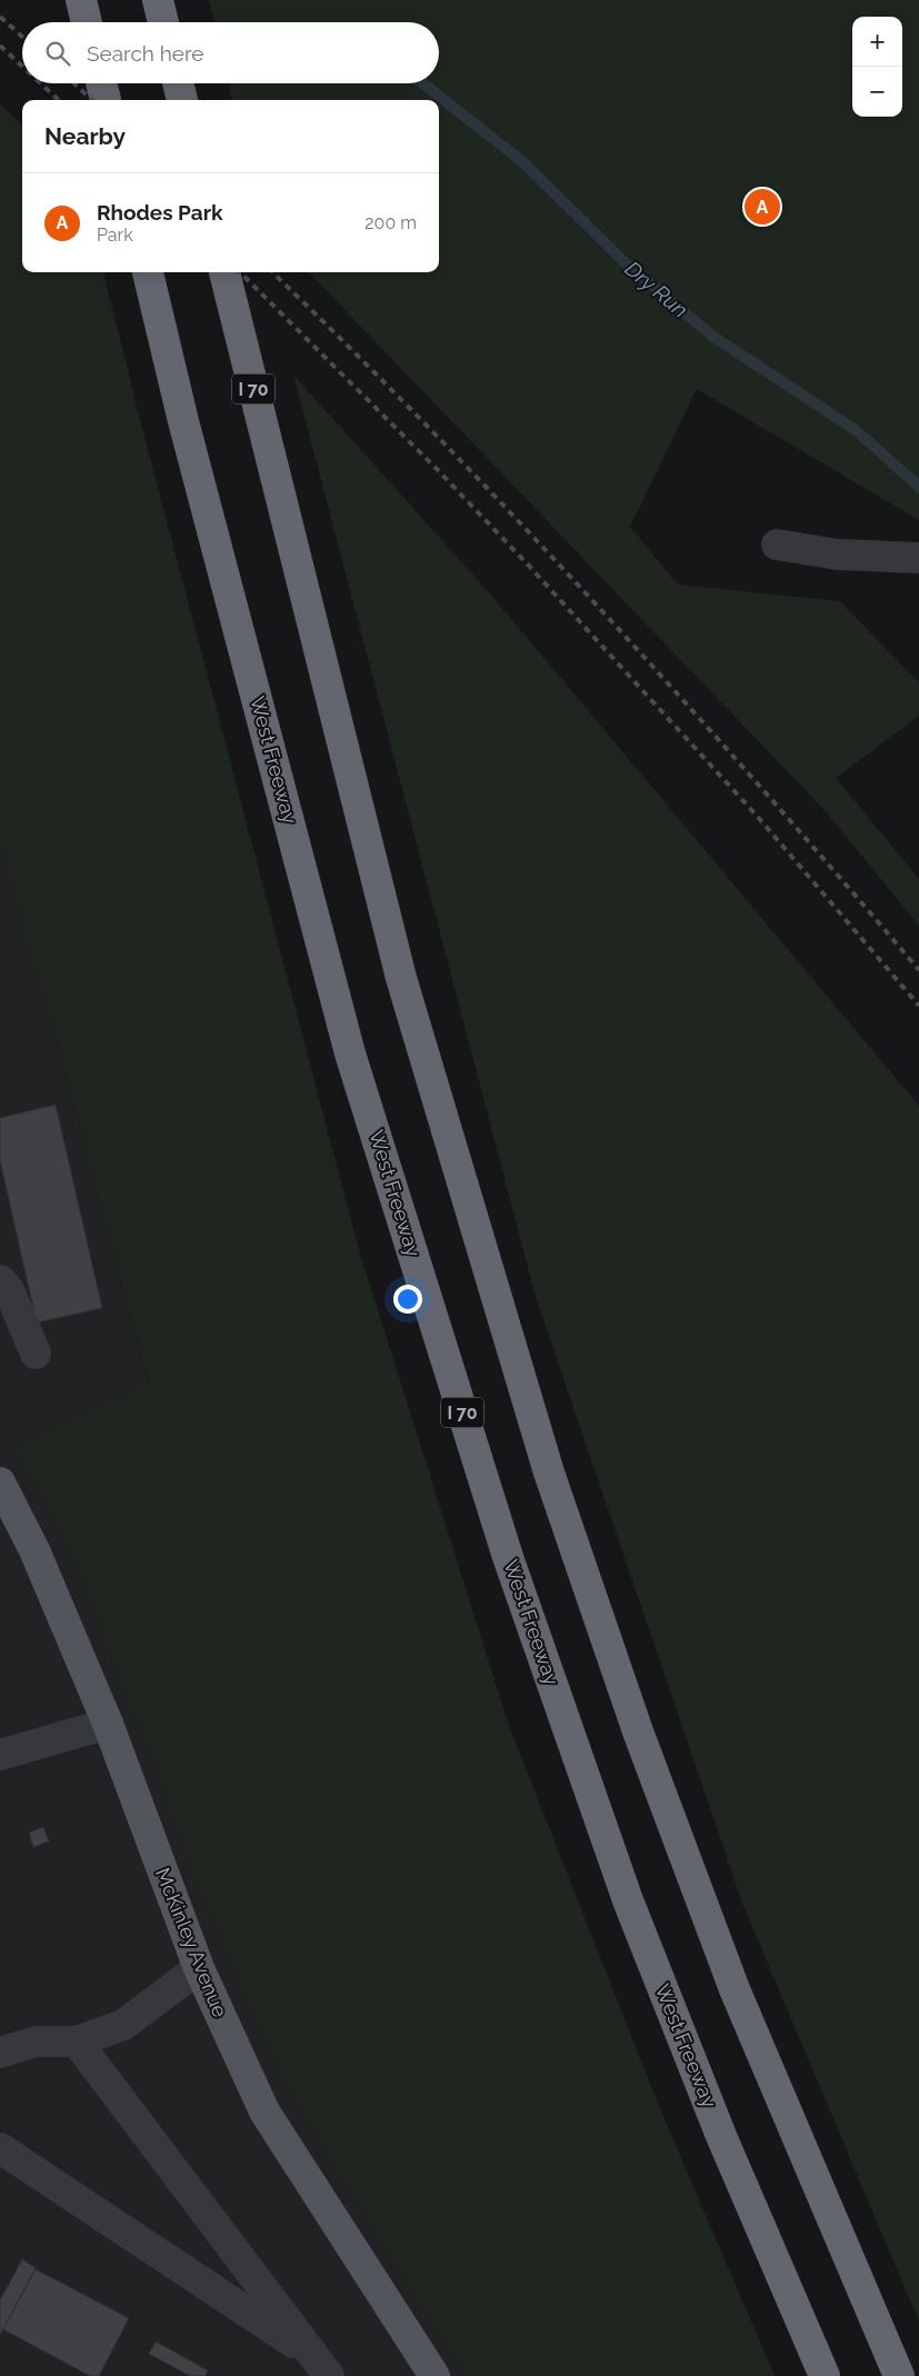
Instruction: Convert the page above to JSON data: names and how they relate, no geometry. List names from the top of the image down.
{
  "streets": {
    "highway": ["I 70", "West Freeway"],
    "main road": ["McKinley Avenue"]
  },
  "water": ["Dry Run"],
  "page": {
    "map_buttons": ["+", "−"],
    "search": "Search here",
    "heading": "Nearby",
    "list": [
      {
        "mark": "A",
        "name": "Rhodes Park",
        "note": "Park",
        "value": "200 m"
      }
    ],
    "pins": "A"
  }
}
